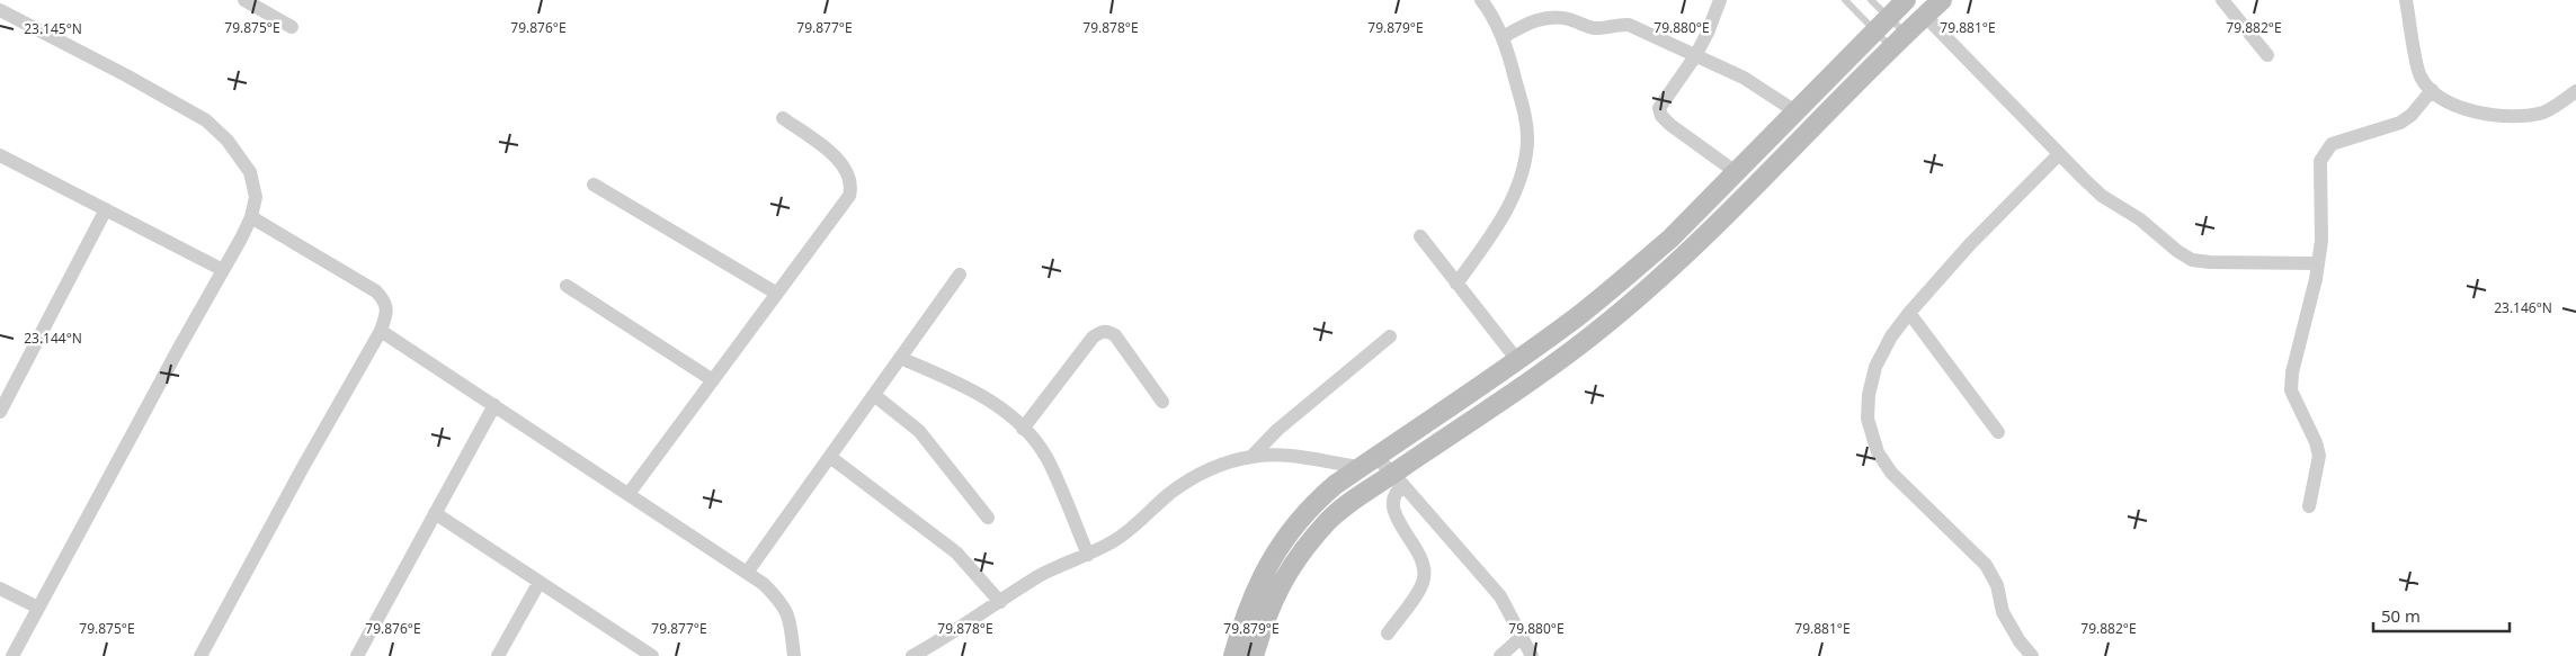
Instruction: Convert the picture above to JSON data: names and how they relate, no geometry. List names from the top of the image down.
{
  "scale_bar": "50 m",
  "coordinates": [
    "79.875°E",
    "79.876°E",
    "79.877°E",
    "79.878°E",
    "79.879°E",
    "79.880°E",
    "79.881°E",
    "79.882°E",
    "23.145°N",
    "23.146°N",
    "23.144°N"
  ]
}
